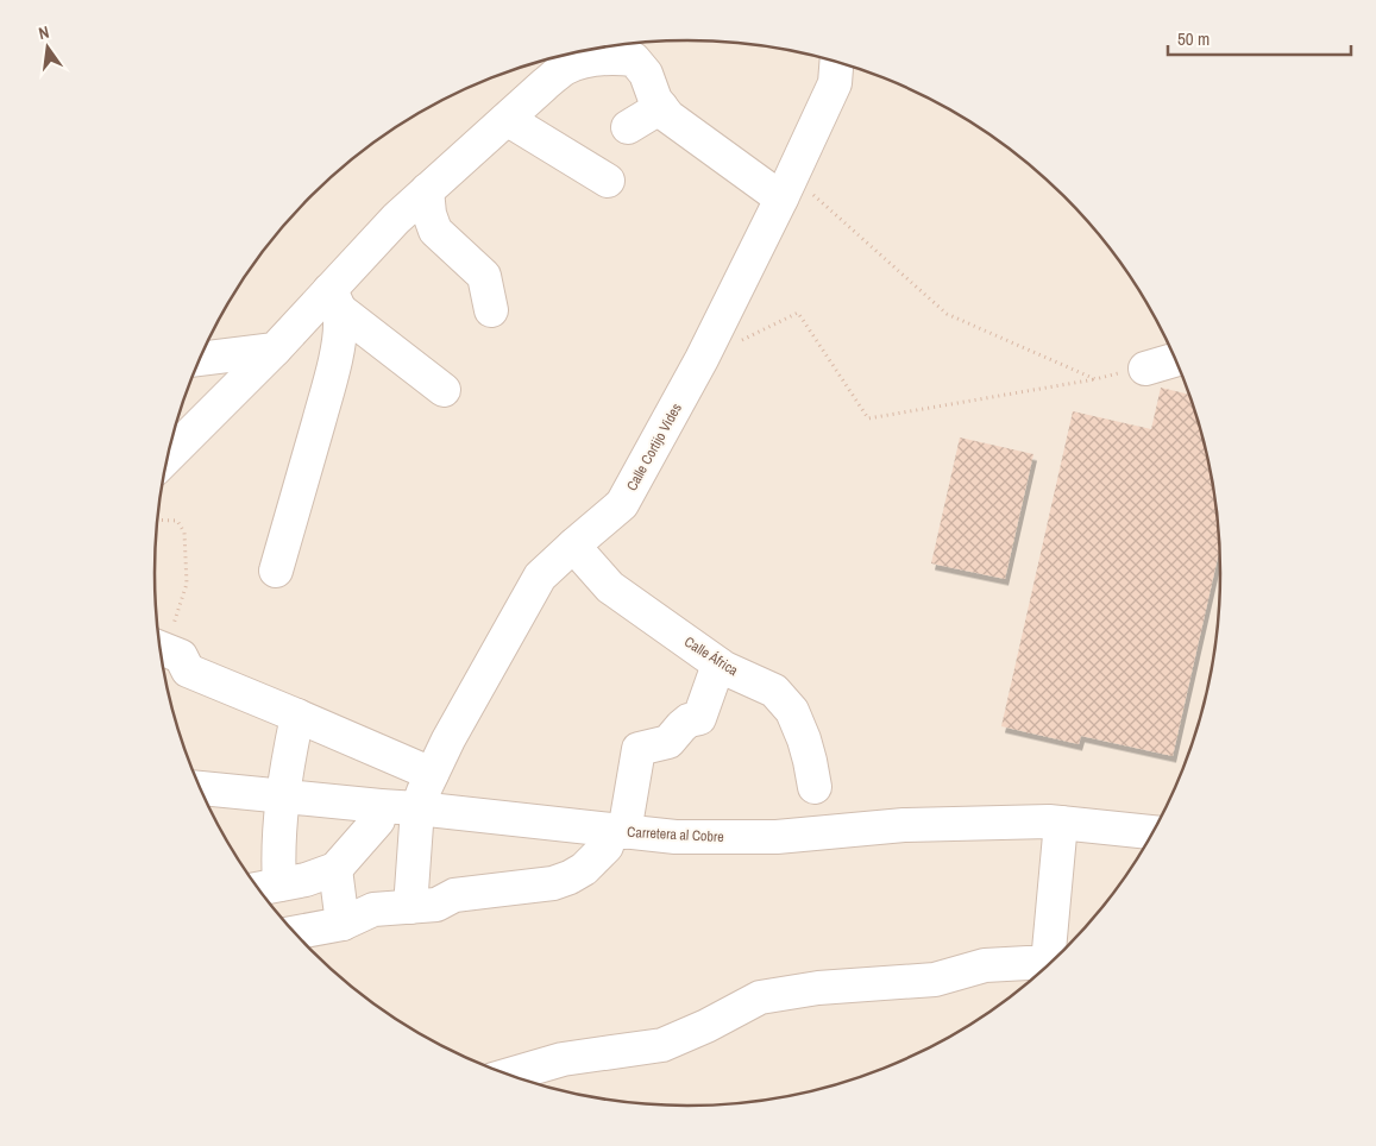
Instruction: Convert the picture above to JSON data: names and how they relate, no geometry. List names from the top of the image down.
{
  "streets": {
    "street": ["Calle Cortijo Vides", "Calle África", "Carretera al Cobre"]
  },
  "crossings": [
    ["Calle Cortijo Vides", "Calle África"],
    ["Calle Cortijo Vides", "Carretera al Cobre"]
  ],
  "scale_bar": "50 m",
  "north": "top"
}
